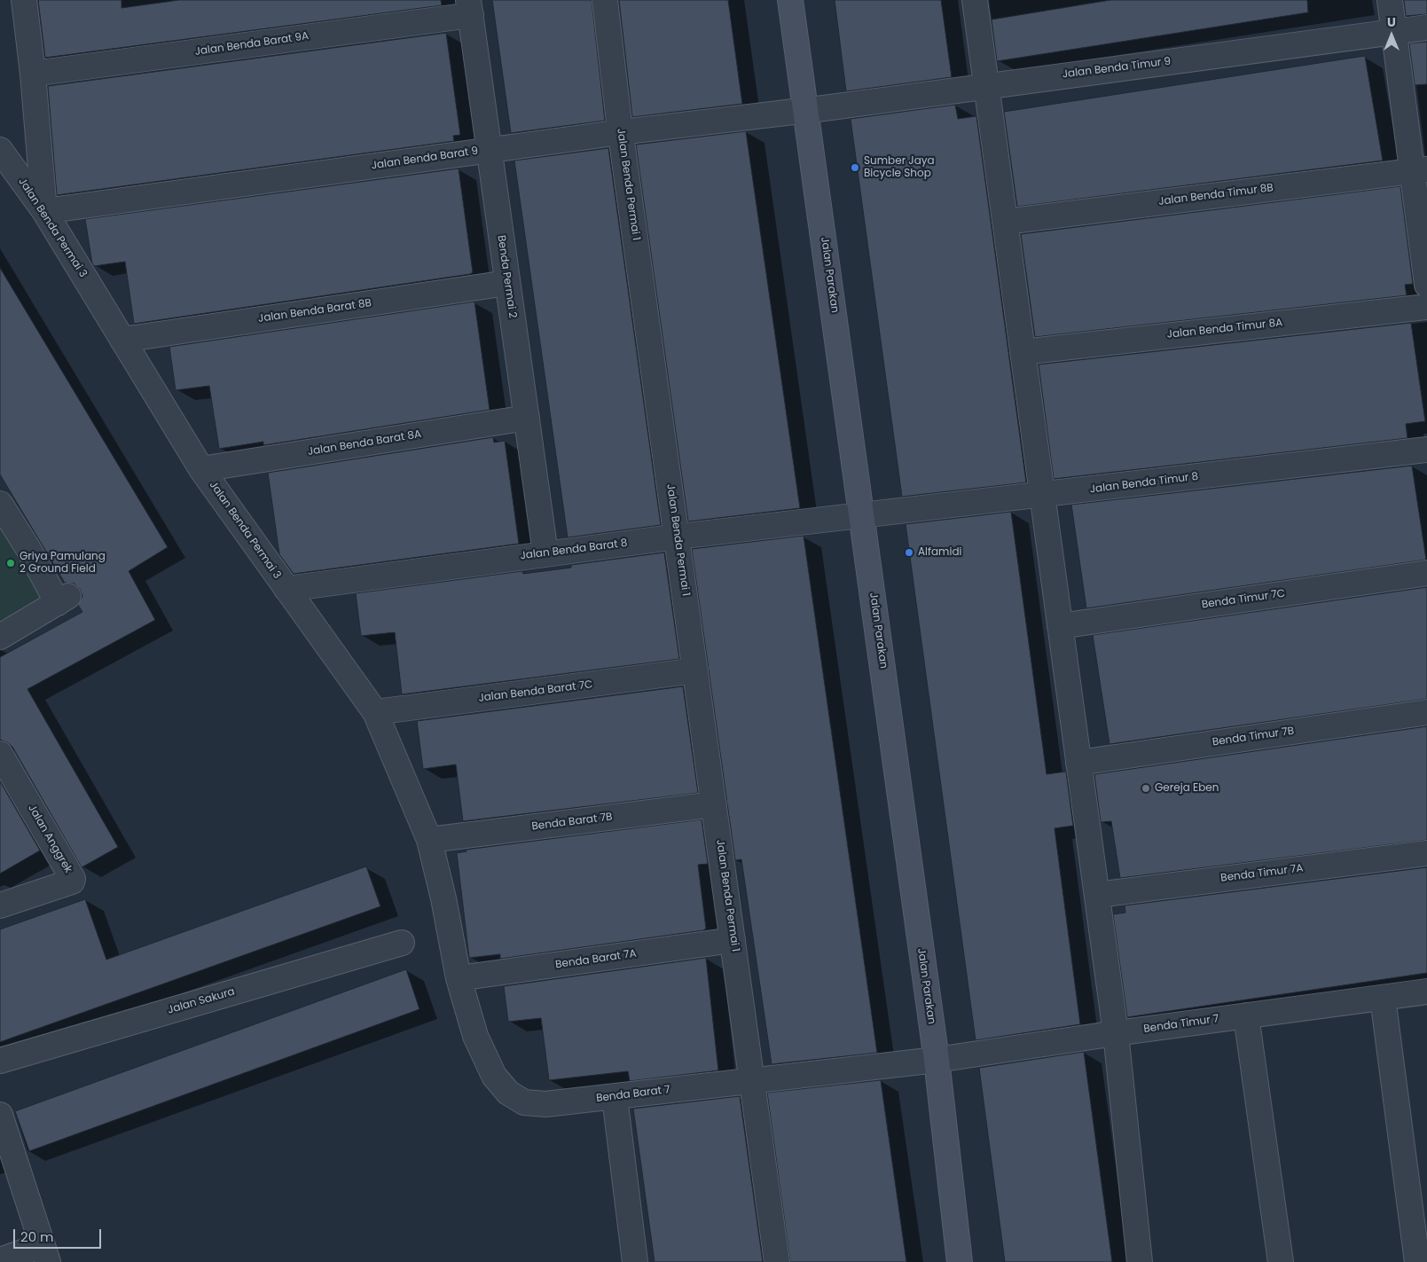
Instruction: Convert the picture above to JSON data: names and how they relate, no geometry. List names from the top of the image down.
{
  "streets": {
    "street": [
      "Jalan Benda Barat 9A",
      "Jalan Benda Timur 9",
      "Jalan Benda Barat 9",
      "Jalan Benda Permai 1",
      "Jalan Benda Timur 8B",
      "Jalan Benda Permai 3",
      "Jalan Parakan",
      "Benda Permai 2",
      "Jalan Benda Barat 8B",
      "Jalan Benda Timur 8A",
      "Jalan Benda Barat 8A",
      "Jalan Benda Timur 8",
      "Jalan Benda Barat 8",
      "Benda Timur 7C",
      "Jalan Benda Barat 7C",
      "Benda Timur 7B",
      "Benda Barat 7B",
      "Jalan Anggrek",
      "Benda Timur 7A",
      "Benda Barat 7A",
      "Jalan Sakura",
      "Benda Timur 7",
      "Benda Barat 7"
    ]
  },
  "crossings": [
    ["Jalan Benda Barat 9A", "Benda Permai 2"],
    ["Jalan Benda Timur 9", "Jalan Benda Barat 9"],
    ["Jalan Benda Timur 9", "Jalan Parakan"],
    ["Jalan Benda Barat 9", "Jalan Benda Permai 1"],
    ["Jalan Benda Barat 9", "Jalan Benda Permai 3"],
    ["Jalan Benda Barat 9", "Jalan Parakan"],
    ["Jalan Benda Barat 9", "Benda Permai 2"],
    ["Jalan Benda Permai 1", "Jalan Benda Barat 8"],
    ["Jalan Benda Permai 1", "Jalan Benda Barat 7C"],
    ["Jalan Benda Permai 1", "Benda Barat 7B"],
    ["Jalan Benda Permai 1", "Benda Barat 7A"],
    ["Jalan Benda Permai 1", "Benda Barat 7"],
    ["Jalan Benda Permai 3", "Jalan Benda Barat 8B"],
    ["Jalan Benda Permai 3", "Jalan Benda Barat 8A"],
    ["Jalan Benda Permai 3", "Jalan Benda Barat 8"],
    ["Jalan Benda Permai 3", "Jalan Benda Barat 7C"],
    ["Jalan Benda Permai 3", "Benda Barat 7B"],
    ["Jalan Benda Permai 3", "Benda Barat 7"],
    ["Jalan Parakan", "Jalan Benda Timur 8"],
    ["Jalan Parakan", "Jalan Benda Barat 8"],
    ["Jalan Parakan", "Benda Timur 7"],
    ["Jalan Parakan", "Benda Barat 7"],
    ["Benda Permai 2", "Jalan Benda Barat 8B"],
    ["Benda Permai 2", "Jalan Benda Barat 8A"],
    ["Benda Permai 2", "Jalan Benda Barat 8"],
    ["Jalan Benda Timur 8", "Jalan Benda Barat 8"],
    ["Benda Barat 7A", "Benda Barat 7"],
    ["Benda Timur 7", "Benda Barat 7"]
  ],
  "places": [
    "Sumber Jaya Bicycle Shop",
    "Alfamidi",
    "Griya Pamulang 2 Ground Field",
    "Gereja Eben"
  ],
  "scale_bar": "20 m",
  "north": "top"
}
